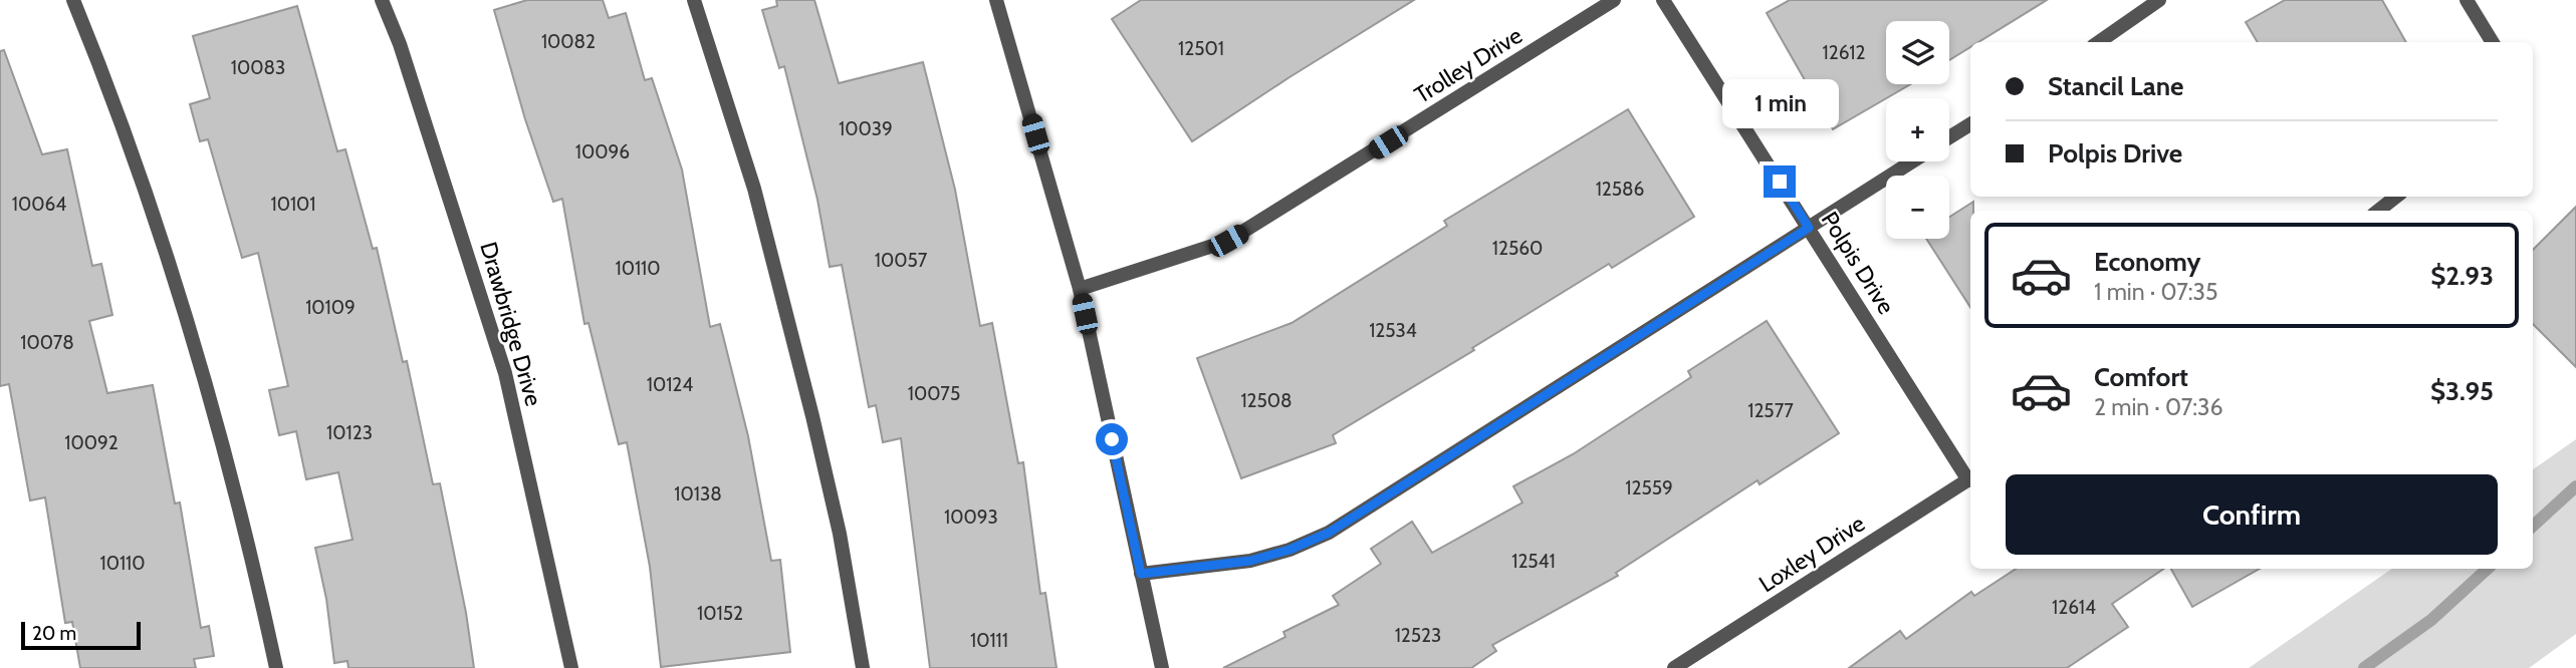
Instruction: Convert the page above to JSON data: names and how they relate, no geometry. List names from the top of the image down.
{
  "streets": {
    "street": [
      "Trolley Drive",
      "Polpis Drive",
      "Drawbridge Drive",
      "Loxley Drive"
    ]
  },
  "crossings": [
    ["Polpis Drive", "Loxley Drive"]
  ],
  "house_numbers": [
    "10082",
    "12501",
    "12612",
    "10083",
    "10039",
    "10096",
    "12586",
    "10064",
    "10101",
    "12560",
    "10057",
    "10110",
    "10109",
    "12534",
    "10078",
    "10124",
    "10075",
    "12508",
    "12577",
    "10123",
    "10092",
    "12559",
    "10138",
    "10093",
    "12541",
    "10110",
    "12614",
    "10152",
    "12523",
    "10111"
  ],
  "scale_bar": "20 m",
  "page": {
    "map_buttons": ["+", "−"],
    "banner": ["Stancil Lane", "Polpis Drive"],
    "bubble": "1 min",
    "list": [
      {
        "name": "Economy",
        "note": "1 min · 07:35",
        "value": "$2.93"
      },
      {
        "name": "Comfort",
        "note": "2 min · 07:36",
        "value": "$3.95"
      }
    ],
    "buttons": "Confirm",
    "scale": "20 m"
  }
}
